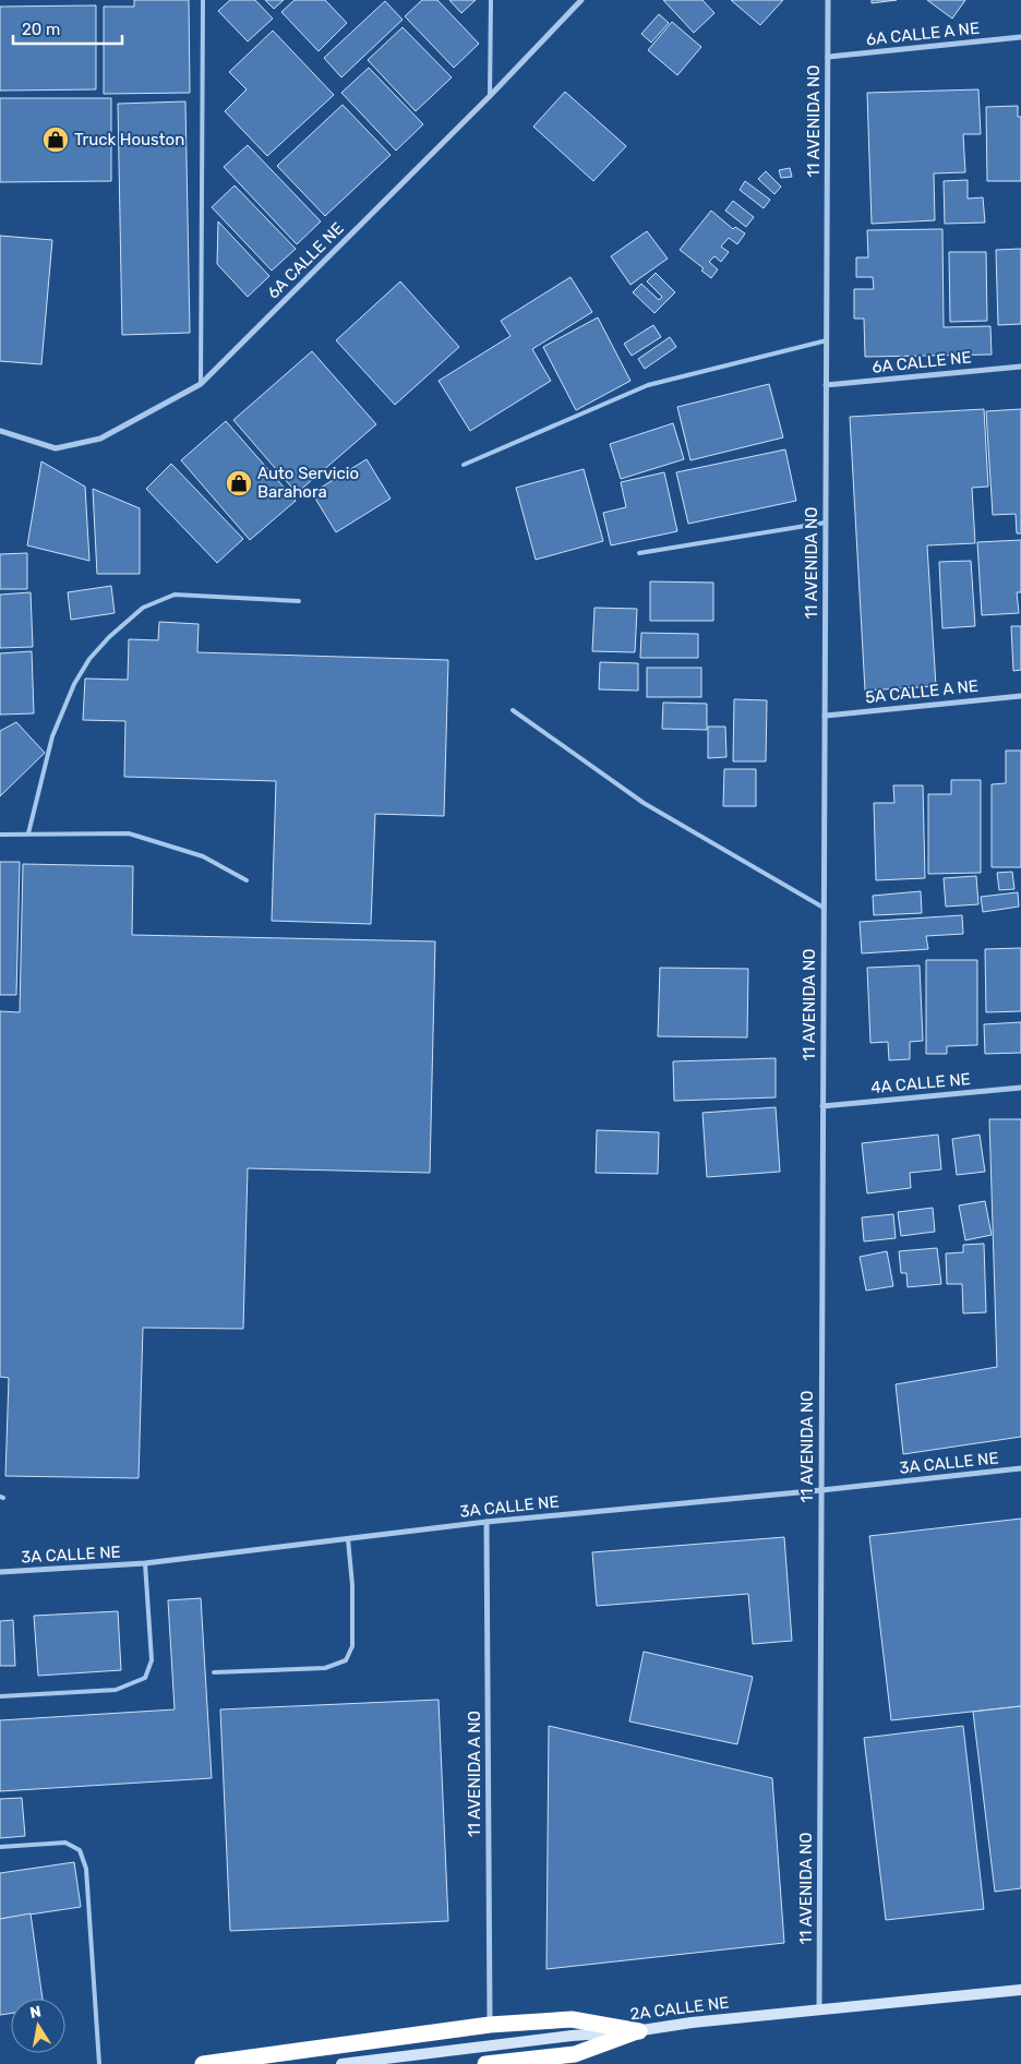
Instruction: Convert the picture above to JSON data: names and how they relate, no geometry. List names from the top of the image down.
{
  "streets": {
    "main road": ["2A CALLE NE"],
    "street": [
      "6A CALLE A NE",
      "11 AVENIDA NO",
      "6A CALLE NE",
      "5A CALLE A NE",
      "4A CALLE NE",
      "3A CALLE NE",
      "11 AVENIDA A NO"
    ]
  },
  "crossings": [
    ["6A CALLE A NE", "11 AVENIDA NO"],
    ["11 AVENIDA NO", "6A CALLE NE"],
    ["11 AVENIDA NO", "5A CALLE A NE"],
    ["11 AVENIDA NO", "4A CALLE NE"],
    ["11 AVENIDA NO", "3A CALLE NE"],
    ["11 AVENIDA NO", "2A CALLE NE"],
    ["3A CALLE NE", "11 AVENIDA A NO"]
  ],
  "places": {
    "shop": ["Truck Houston", "Auto Servicio Barahora"]
  },
  "scale_bar": "20 m",
  "north": "top"
}
